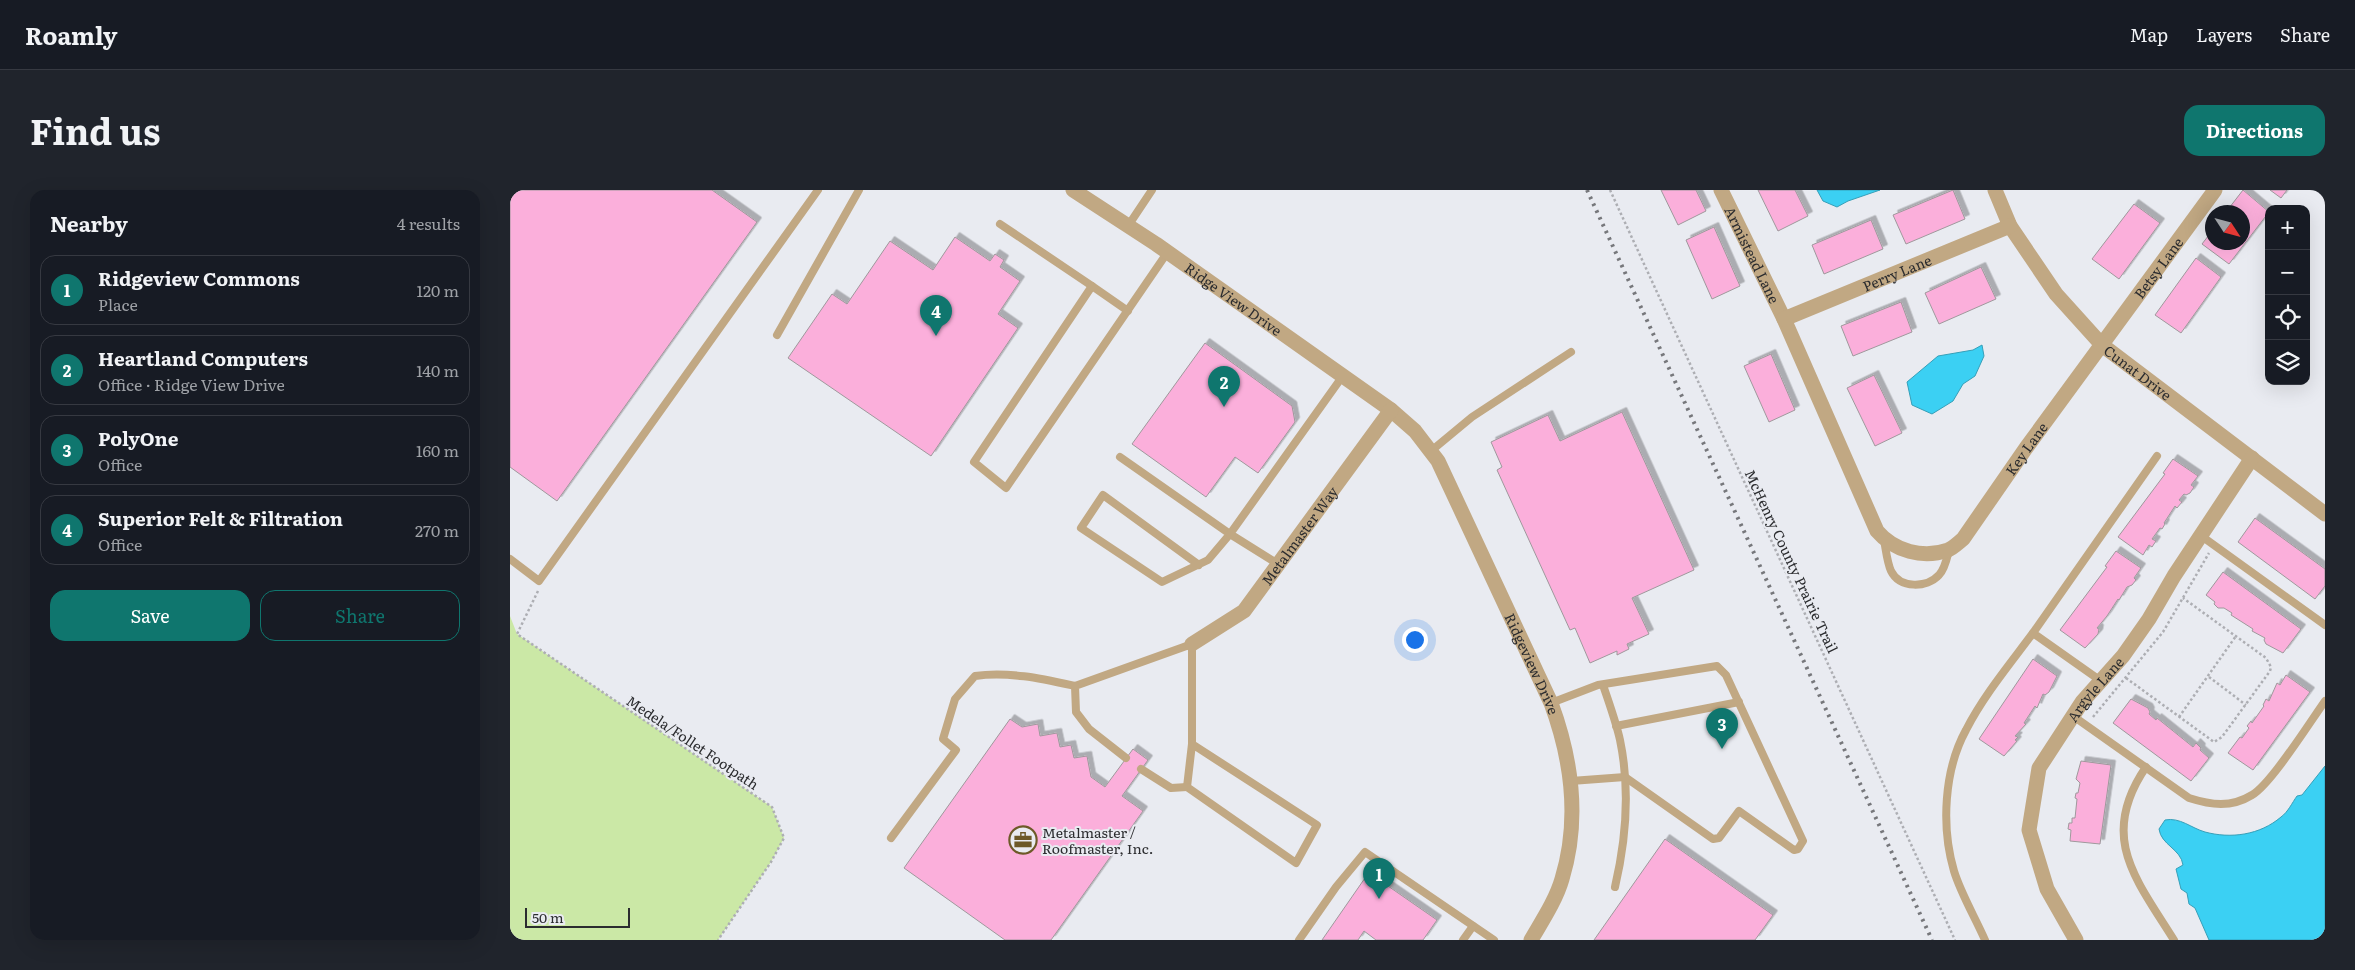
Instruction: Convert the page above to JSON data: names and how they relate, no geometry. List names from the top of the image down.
{
  "streets": {
    "street": [
      "Armistead Lane",
      "Betsy Lane",
      "Perry Lane",
      "Ridge View Drive",
      "Cunat Drive",
      "Key Lane",
      "Metalmaster Way",
      "Ridgeview Drive",
      "Argyle Lane"
    ],
    "path": ["McHenry County Prairie Trail", "Medela/Follet Footpath"]
  },
  "crossings": [
    ["Armistead Lane", "Perry Lane"],
    ["Armistead Lane", "Key Lane"],
    ["Betsy Lane", "Cunat Drive"],
    ["Betsy Lane", "Key Lane"],
    ["Perry Lane", "Cunat Drive"],
    ["Perry Lane", "Key Lane"],
    ["Ridge View Drive", "Metalmaster Way"],
    ["Ridge View Drive", "Ridgeview Drive"],
    ["Cunat Drive", "Key Lane"],
    ["Cunat Drive", "Argyle Lane"],
    ["Metalmaster Way", "Ridgeview Drive"]
  ],
  "places": {
    "office": ["Metalmaster / Roofmaster, Inc."]
  },
  "scale_bar": "50 m",
  "north": "bottom right",
  "page": {
    "header": "Roamly",
    "nav": ["Map", "Layers", "Share"],
    "title": "Find us",
    "buttons": [
      "Directions",
      ["Save", "Share"]
    ],
    "heading": ["Nearby", "4 results"],
    "map_buttons": ["+", "−"],
    "list": [
      {
        "mark": "1",
        "name": "Ridgeview Commons",
        "note": "Place",
        "value": "120 m"
      },
      {
        "mark": "2",
        "name": "Heartland Computers",
        "note": "Office · Ridge View Drive",
        "value": "140 m"
      },
      {
        "mark": "3",
        "name": "PolyOne",
        "note": "Office",
        "value": "160 m"
      },
      {
        "mark": "4",
        "name": "Superior Felt & Filtration",
        "note": "Office",
        "value": "270 m"
      }
    ],
    "pins": [
      "4",
      "2",
      "3",
      "1"
    ],
    "scale": "50 m"
  }
}
